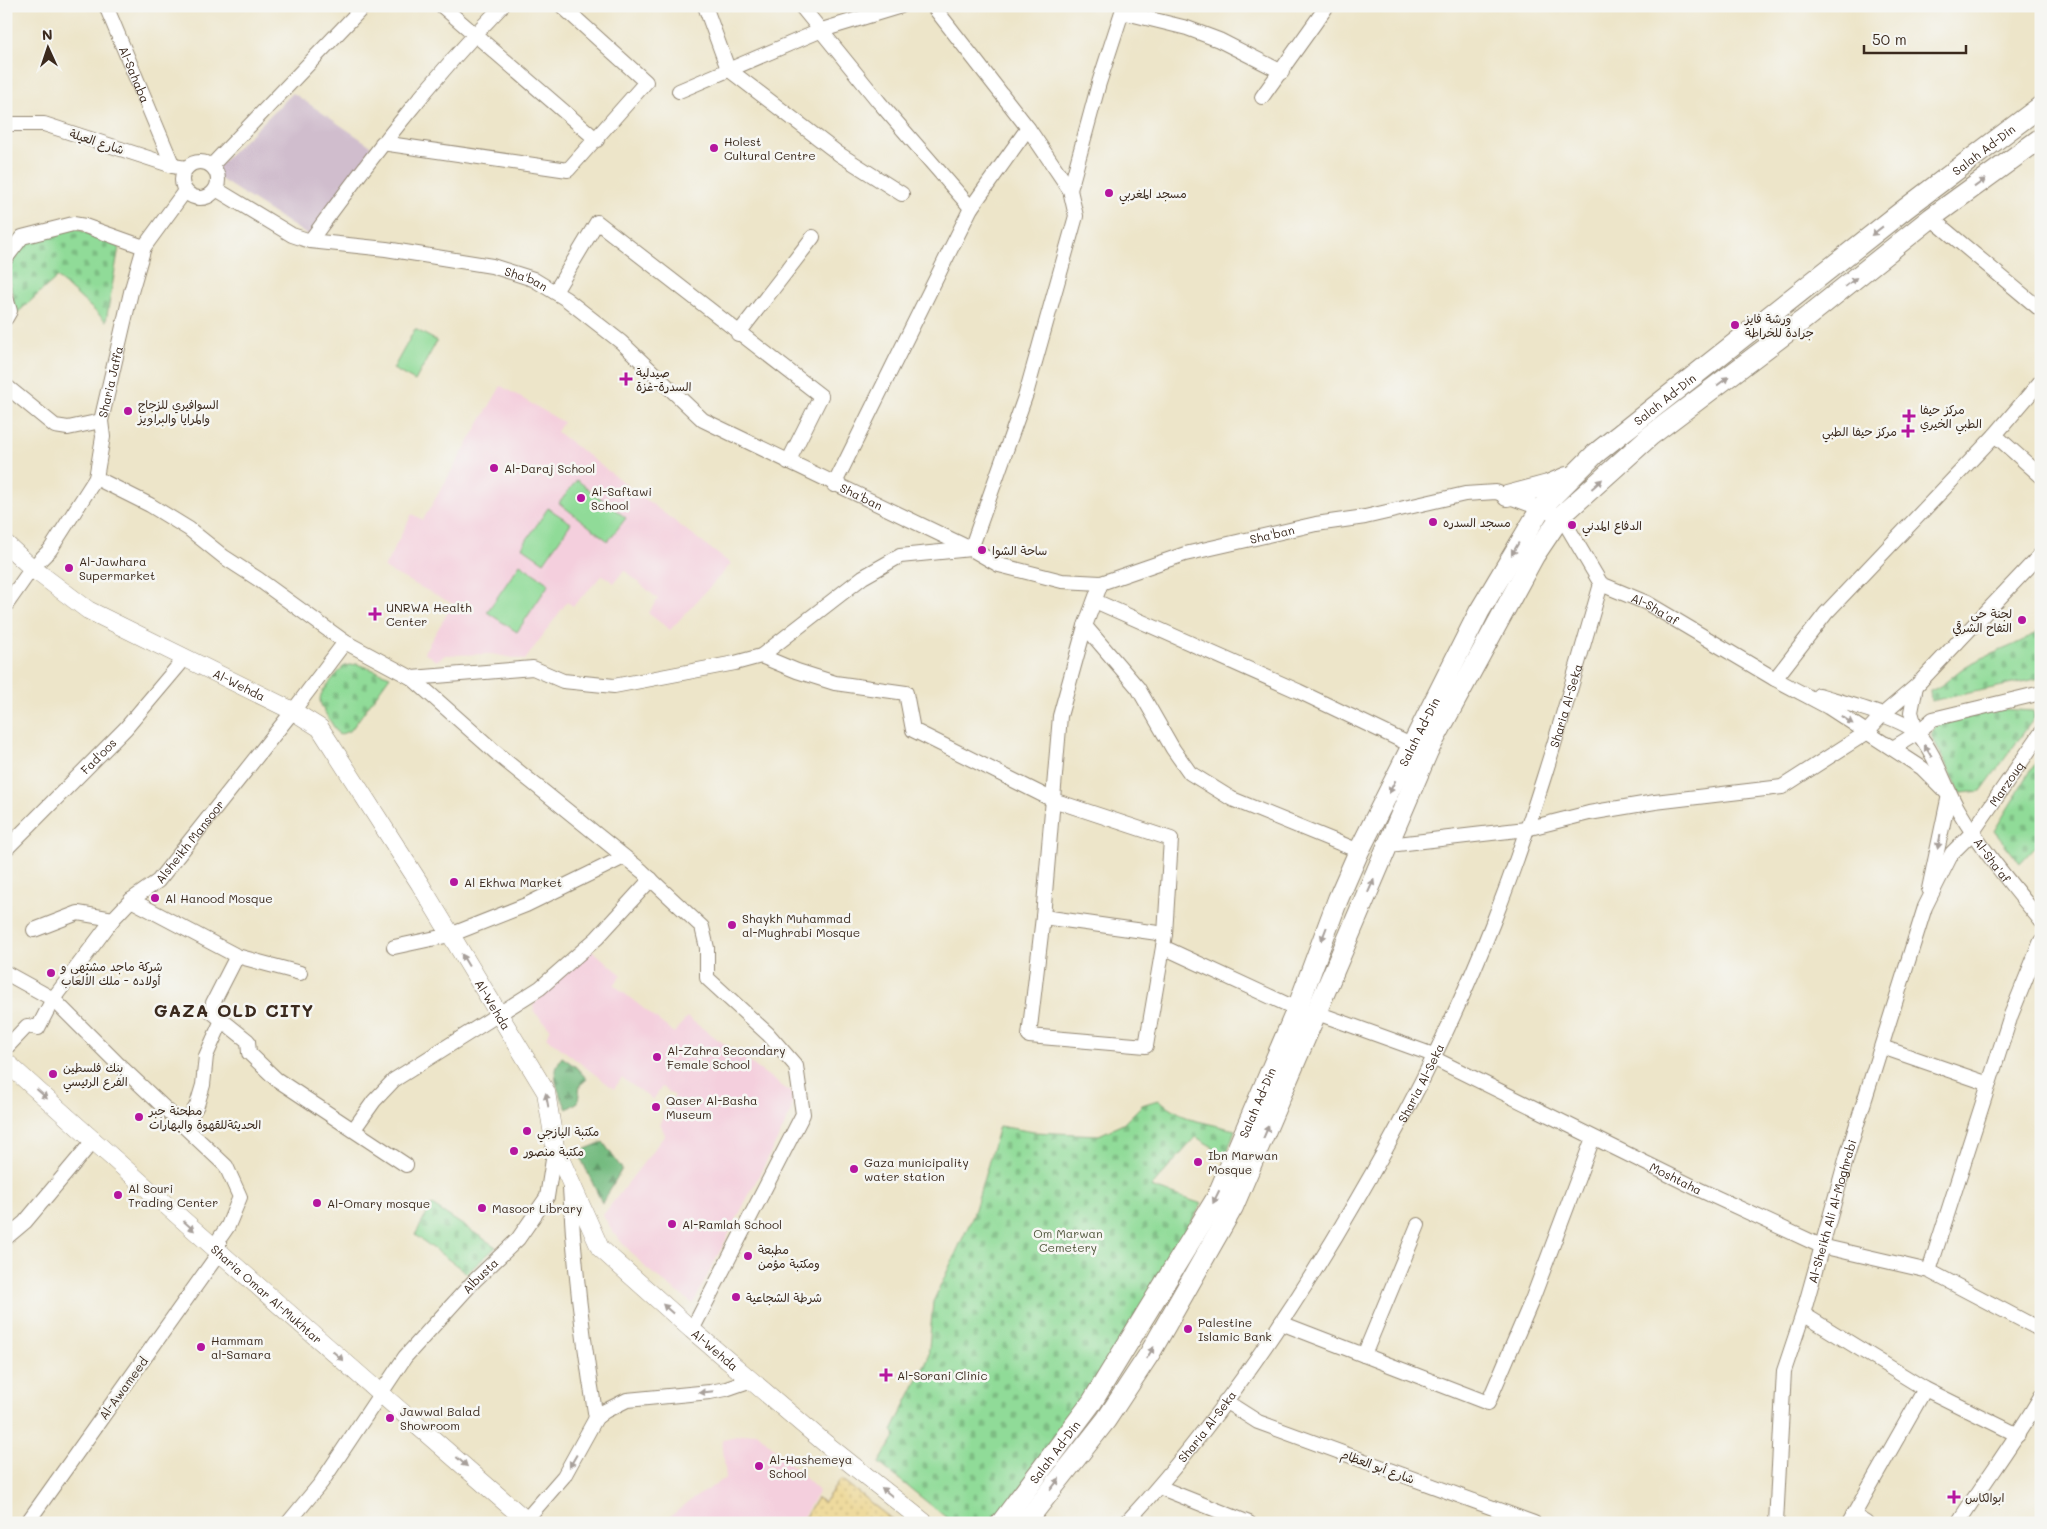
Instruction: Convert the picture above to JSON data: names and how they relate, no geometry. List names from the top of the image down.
{
  "streets": {
    "highway": ["Salah Ad-Din"],
    "main road": ["Al-Wehda", "Sharia Omar Al-Mukhtar"],
    "street": [
      "شارع العيلة",
      "Sha'ban",
      "Sharia Jaffa",
      "Al-Sha'af",
      "Sharia Al-Seka",
      "Fad'oos",
      "Marzouq",
      "Alsheikh Mansoor",
      "Moshtaha",
      "Al-Sheikh Ali Al-Moghrabi",
      "Albusta",
      "Al-Awameed",
      "شارع أبو العظام"
    ]
  },
  "crossings": [
    ["شارع العيلة", "Sha'ban"],
    ["شارع العيلة", "Sharia Jaffa"],
    ["Salah Ad-Din", "Sha'ban"],
    ["Salah Ad-Din", "Moshtaha"],
    ["Sha'ban", "Sharia Jaffa"],
    ["Sharia Jaffa", "Al-Wehda"],
    ["Al-Sha'af", "Sharia Al-Seka"],
    ["Al-Sha'af", "Marzouq"],
    ["Al-Sha'af", "Al-Sheikh Ali Al-Moghrabi"],
    ["Al-Wehda", "Fad'oos"],
    ["Al-Wehda", "Alsheikh Mansoor"],
    ["Al-Wehda", "Albusta"],
    ["Sharia Al-Seka", "Moshtaha"],
    ["Sharia Al-Seka", "شارع أبو العظام"],
    ["Marzouq", "Al-Sheikh Ali Al-Moghrabi"],
    ["Moshtaha", "Al-Sheikh Ali Al-Moghrabi"],
    ["Albusta", "Sharia Omar Al-Mukhtar"],
    ["Sharia Omar Al-Mukhtar", "Al-Awameed"]
  ],
  "one_way": ["Al-Wehda", "Sharia Omar Al-Mukhtar"],
  "districts": ["GAZA OLD CITY"],
  "parks": ["Om Marwan Cemetery"],
  "places": {
    "other": [
      "Holest Cultural Centre",
      "مسجد المغربي",
      "ورشة فايز جرادة للخراطة",
      "السوافيري للزجاج والمرايا والبراويز",
      "Al-Daraj School",
      "Al-Saftawi School",
      "مسجد السدره",
      "الدفاع المدني",
      "ساحة الشوا",
      "Al-Jawhara Supermarket",
      "لجنة حي التفاح الشرقي",
      "Al Ekhwa Market",
      "Al Hanood Mosque",
      "Shaykh Muhammad al-Mughrabi Mosque",
      "شركة ماجد مشتهى و أولاده - ملك الألعاب",
      "Al-Zahra Secondary Female School",
      "بنك فلسطين الفرع الرئيسي",
      "Qaser Al-Basha Museum",
      "مطحنة جبر الحديثةللقهوة والبهارات",
      "مكتبة اليازجي",
      "مكتبة منصور",
      "Ibn Marwan Mosque",
      "Gaza municipality water station",
      "Al Souri Trading Center",
      "Al-Omary mosque",
      "Masoor Library",
      "Al-Ramlah School",
      "مطبعة ومكتبة مؤمن",
      "شرطة الشجاعية",
      "Palestine Islamic Bank",
      "Hammam al-Samara",
      "Jawwal Balad Showroom",
      "Al-Hashemeya School"
    ],
    "health": [
      "صيدلية السدرة-غزة",
      "مركز حيفا الطبي الخيري",
      "مركز حيفا الطبي",
      "UNRWA Health Center",
      "Al-Sorani Clinic",
      "ابوالكاس"
    ]
  },
  "scale_bar": "50 m",
  "north": "top"
}
